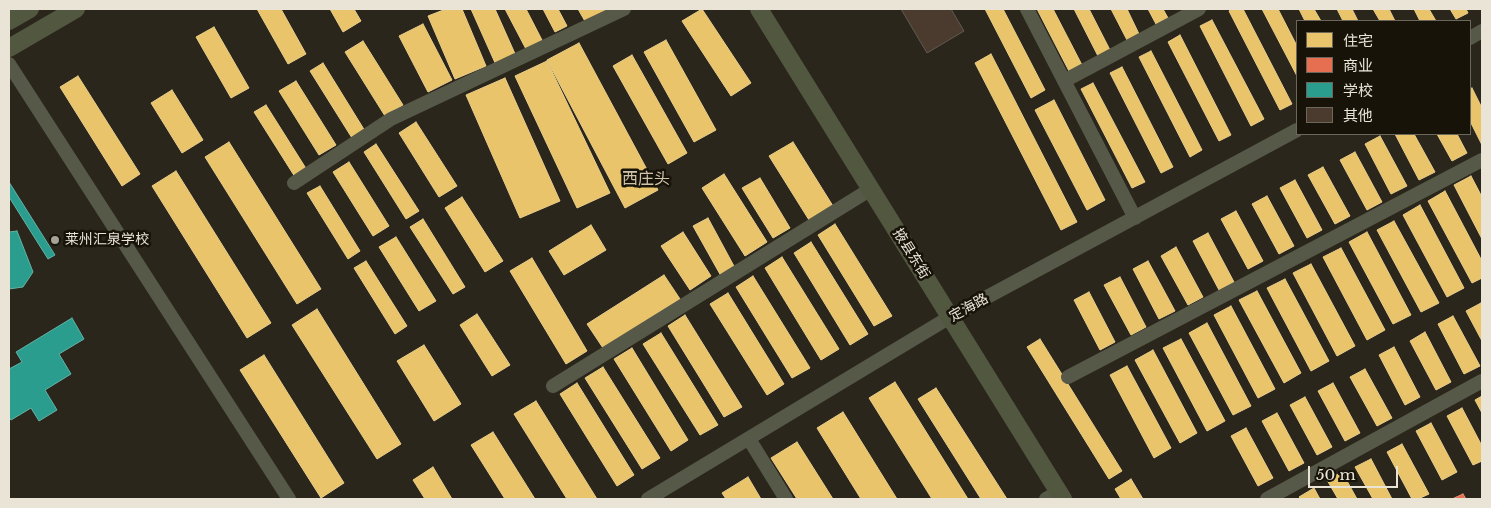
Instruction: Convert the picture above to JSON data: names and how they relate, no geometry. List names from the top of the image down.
{
  "streets": {
    "main road": ["掖县东街"],
    "street": ["定海路"]
  },
  "crossings": [
    ["掖县东街", "定海路"]
  ],
  "districts": ["西庄头"],
  "places": ["莱州汇泉学校"],
  "legend": [
    "住宅",
    "商业",
    "学校",
    "其他"
  ],
  "scale_bar": "50 m"
}
